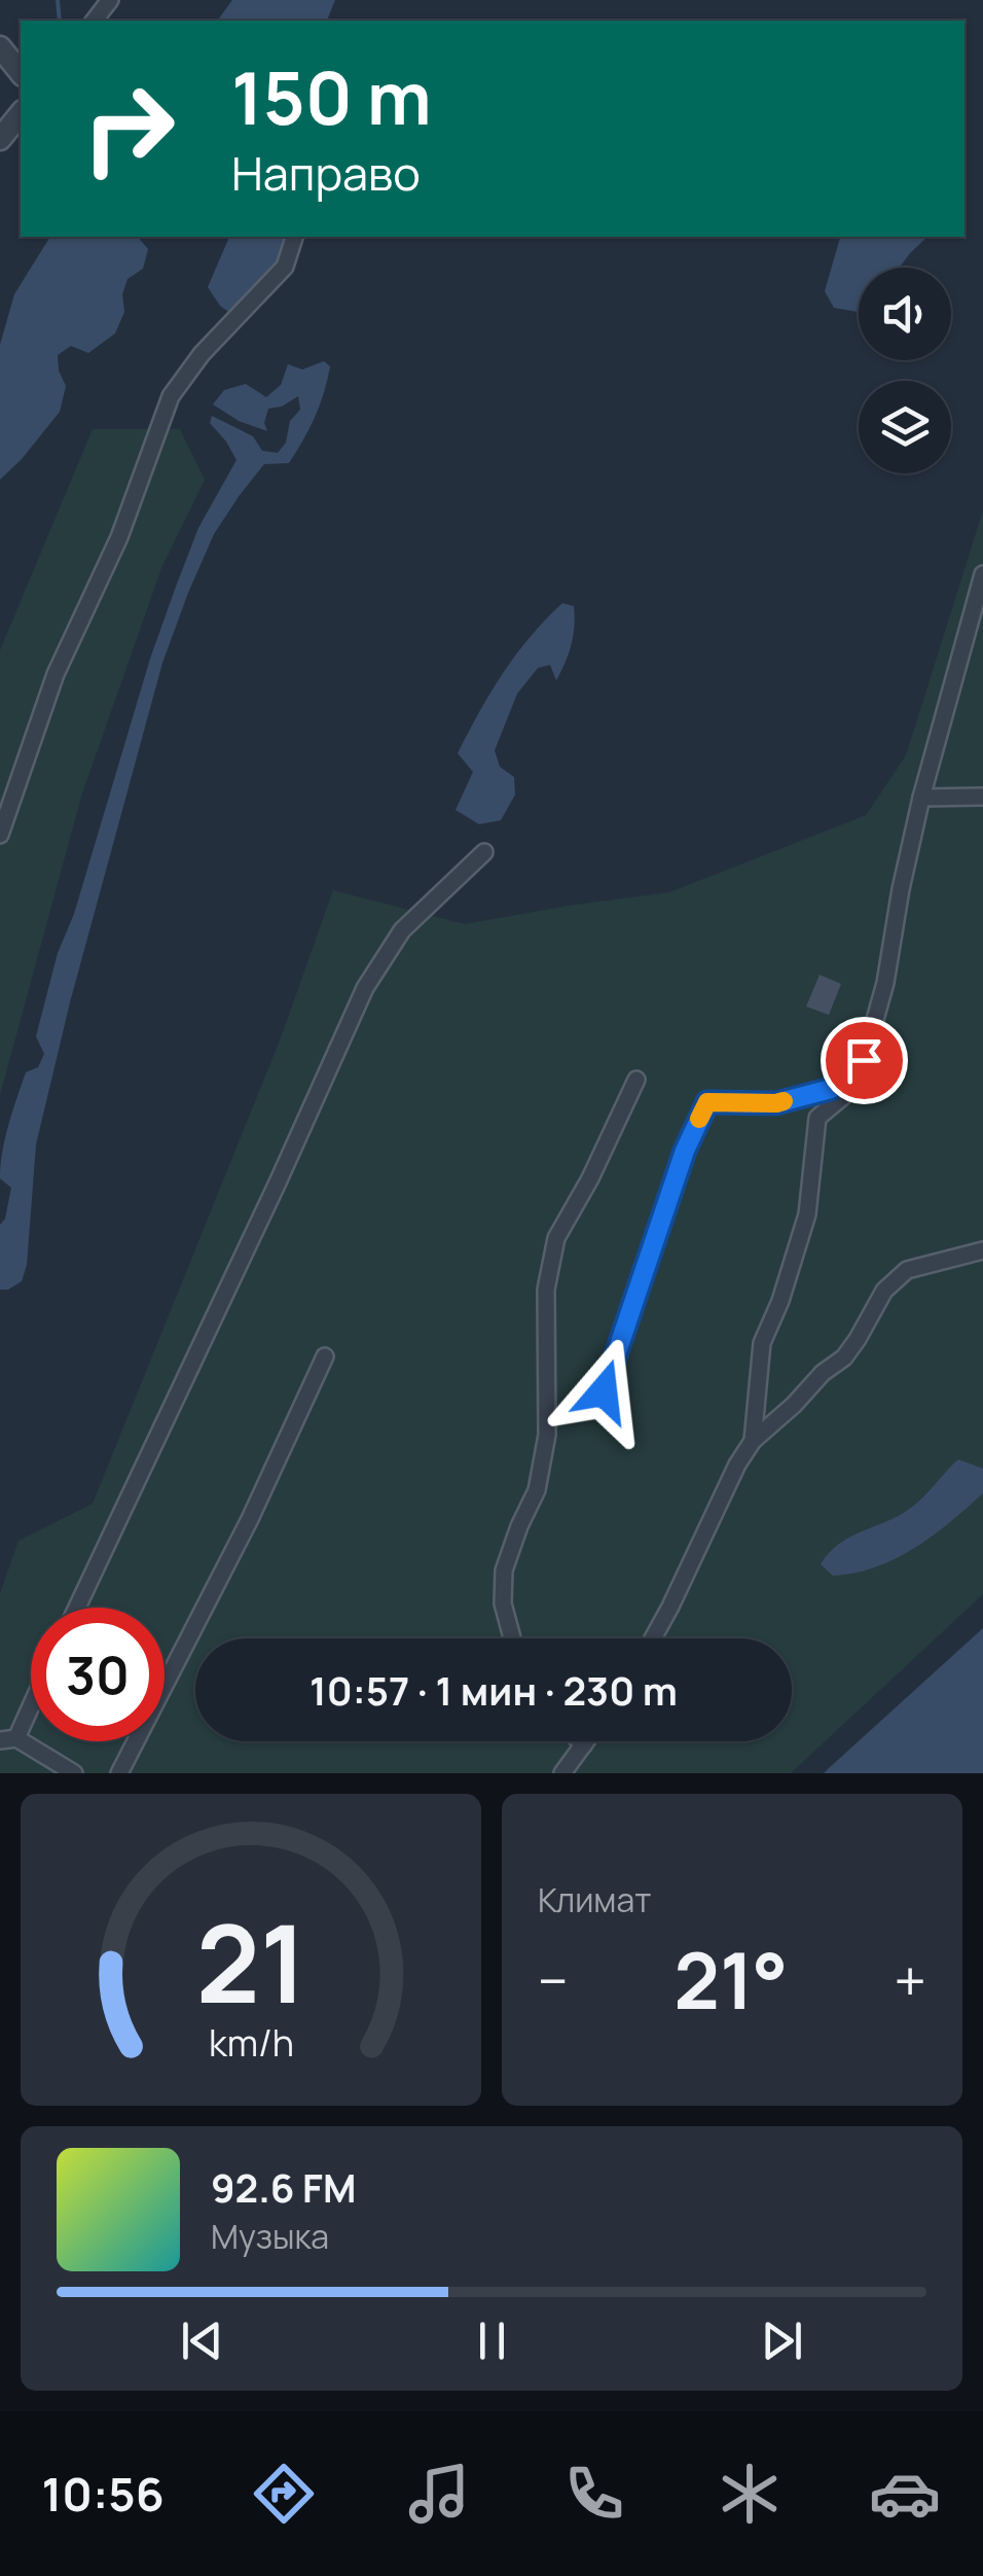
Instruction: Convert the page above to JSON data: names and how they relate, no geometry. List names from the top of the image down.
{
  "page": {
    "turn": ["150 m", "Направо"],
    "limit": "30",
    "trip": "10:57 · 1 мин · 230 m",
    "tile": "Климат",
    "heat": ["−", "21°", "+"],
    "song": ["92.6 FM", "Музыка"],
    "tabs": "10:56",
    "gauge": ["21", "km/h"]
  }
}
